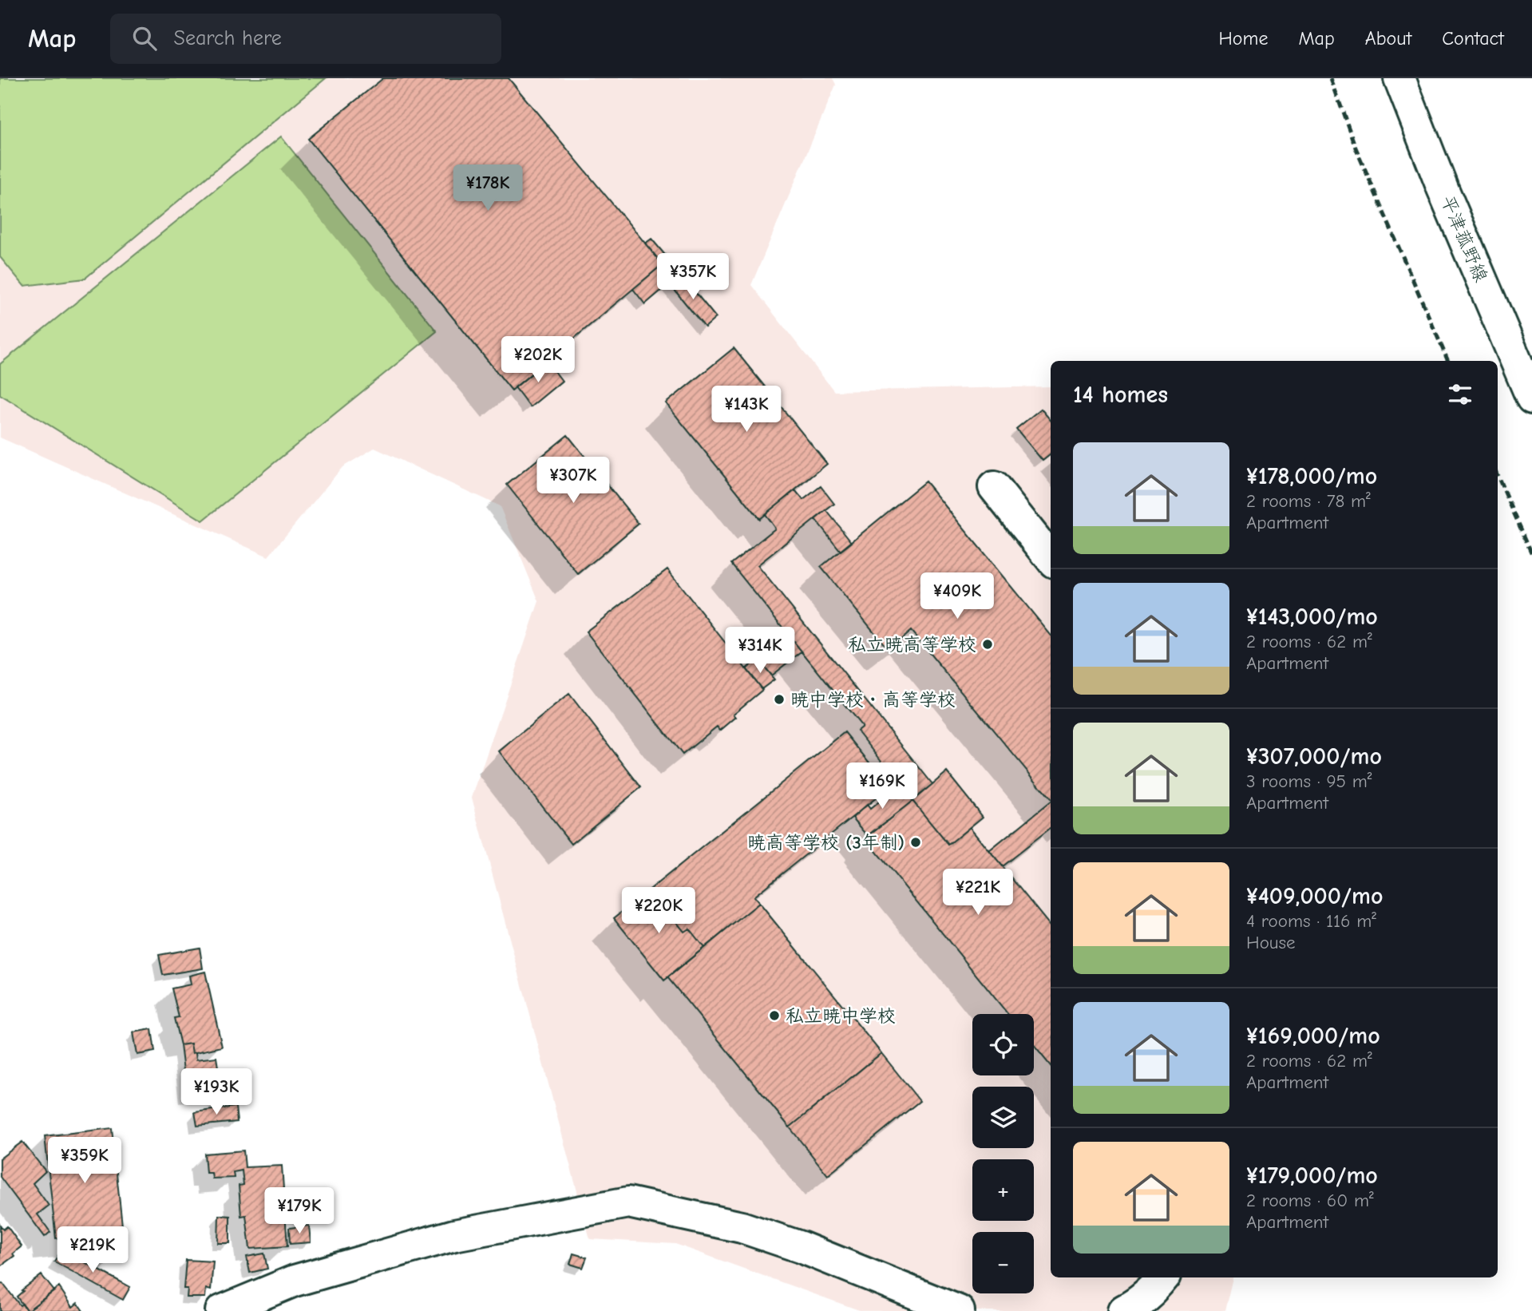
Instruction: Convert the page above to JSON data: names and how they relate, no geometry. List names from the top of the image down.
{
  "streets": {
    "main road": ["平津菰野線"]
  },
  "places": [
    "私立暁高等学校",
    "暁中学校・高等学校",
    "暁高等学校 (3年制)",
    "私立暁中学校"
  ],
  "page": {
    "header": "Map",
    "search": "Search here",
    "nav": [
      "Home",
      "Map",
      "About",
      "Contact"
    ],
    "price": [
      "¥178K",
      "¥357K",
      "¥202K",
      "¥143K",
      "¥307K",
      "¥409K",
      "¥314K",
      "¥169K",
      "¥221K",
      "¥220K",
      "¥193K",
      "¥359K",
      "¥179K",
      "¥219K"
    ],
    "heading": "14 homes",
    "list": [
      {
        "name": "¥178,000/mo",
        "note": "2 rooms · 78 m² · Apartment"
      },
      {
        "name": "¥143,000/mo",
        "note": "2 rooms · 62 m² · Apartment"
      },
      {
        "name": "¥307,000/mo",
        "note": "3 rooms · 95 m² · Apartment"
      },
      {
        "name": "¥409,000/mo",
        "note": "4 rooms · 116 m² · House"
      },
      {
        "name": "¥169,000/mo",
        "note": "2 rooms · 62 m² · Apartment"
      },
      {
        "name": "¥179,000/mo",
        "note": "2 rooms · 60 m² · Apartment"
      }
    ],
    "map_buttons": ["+", "−"]
  }
}
